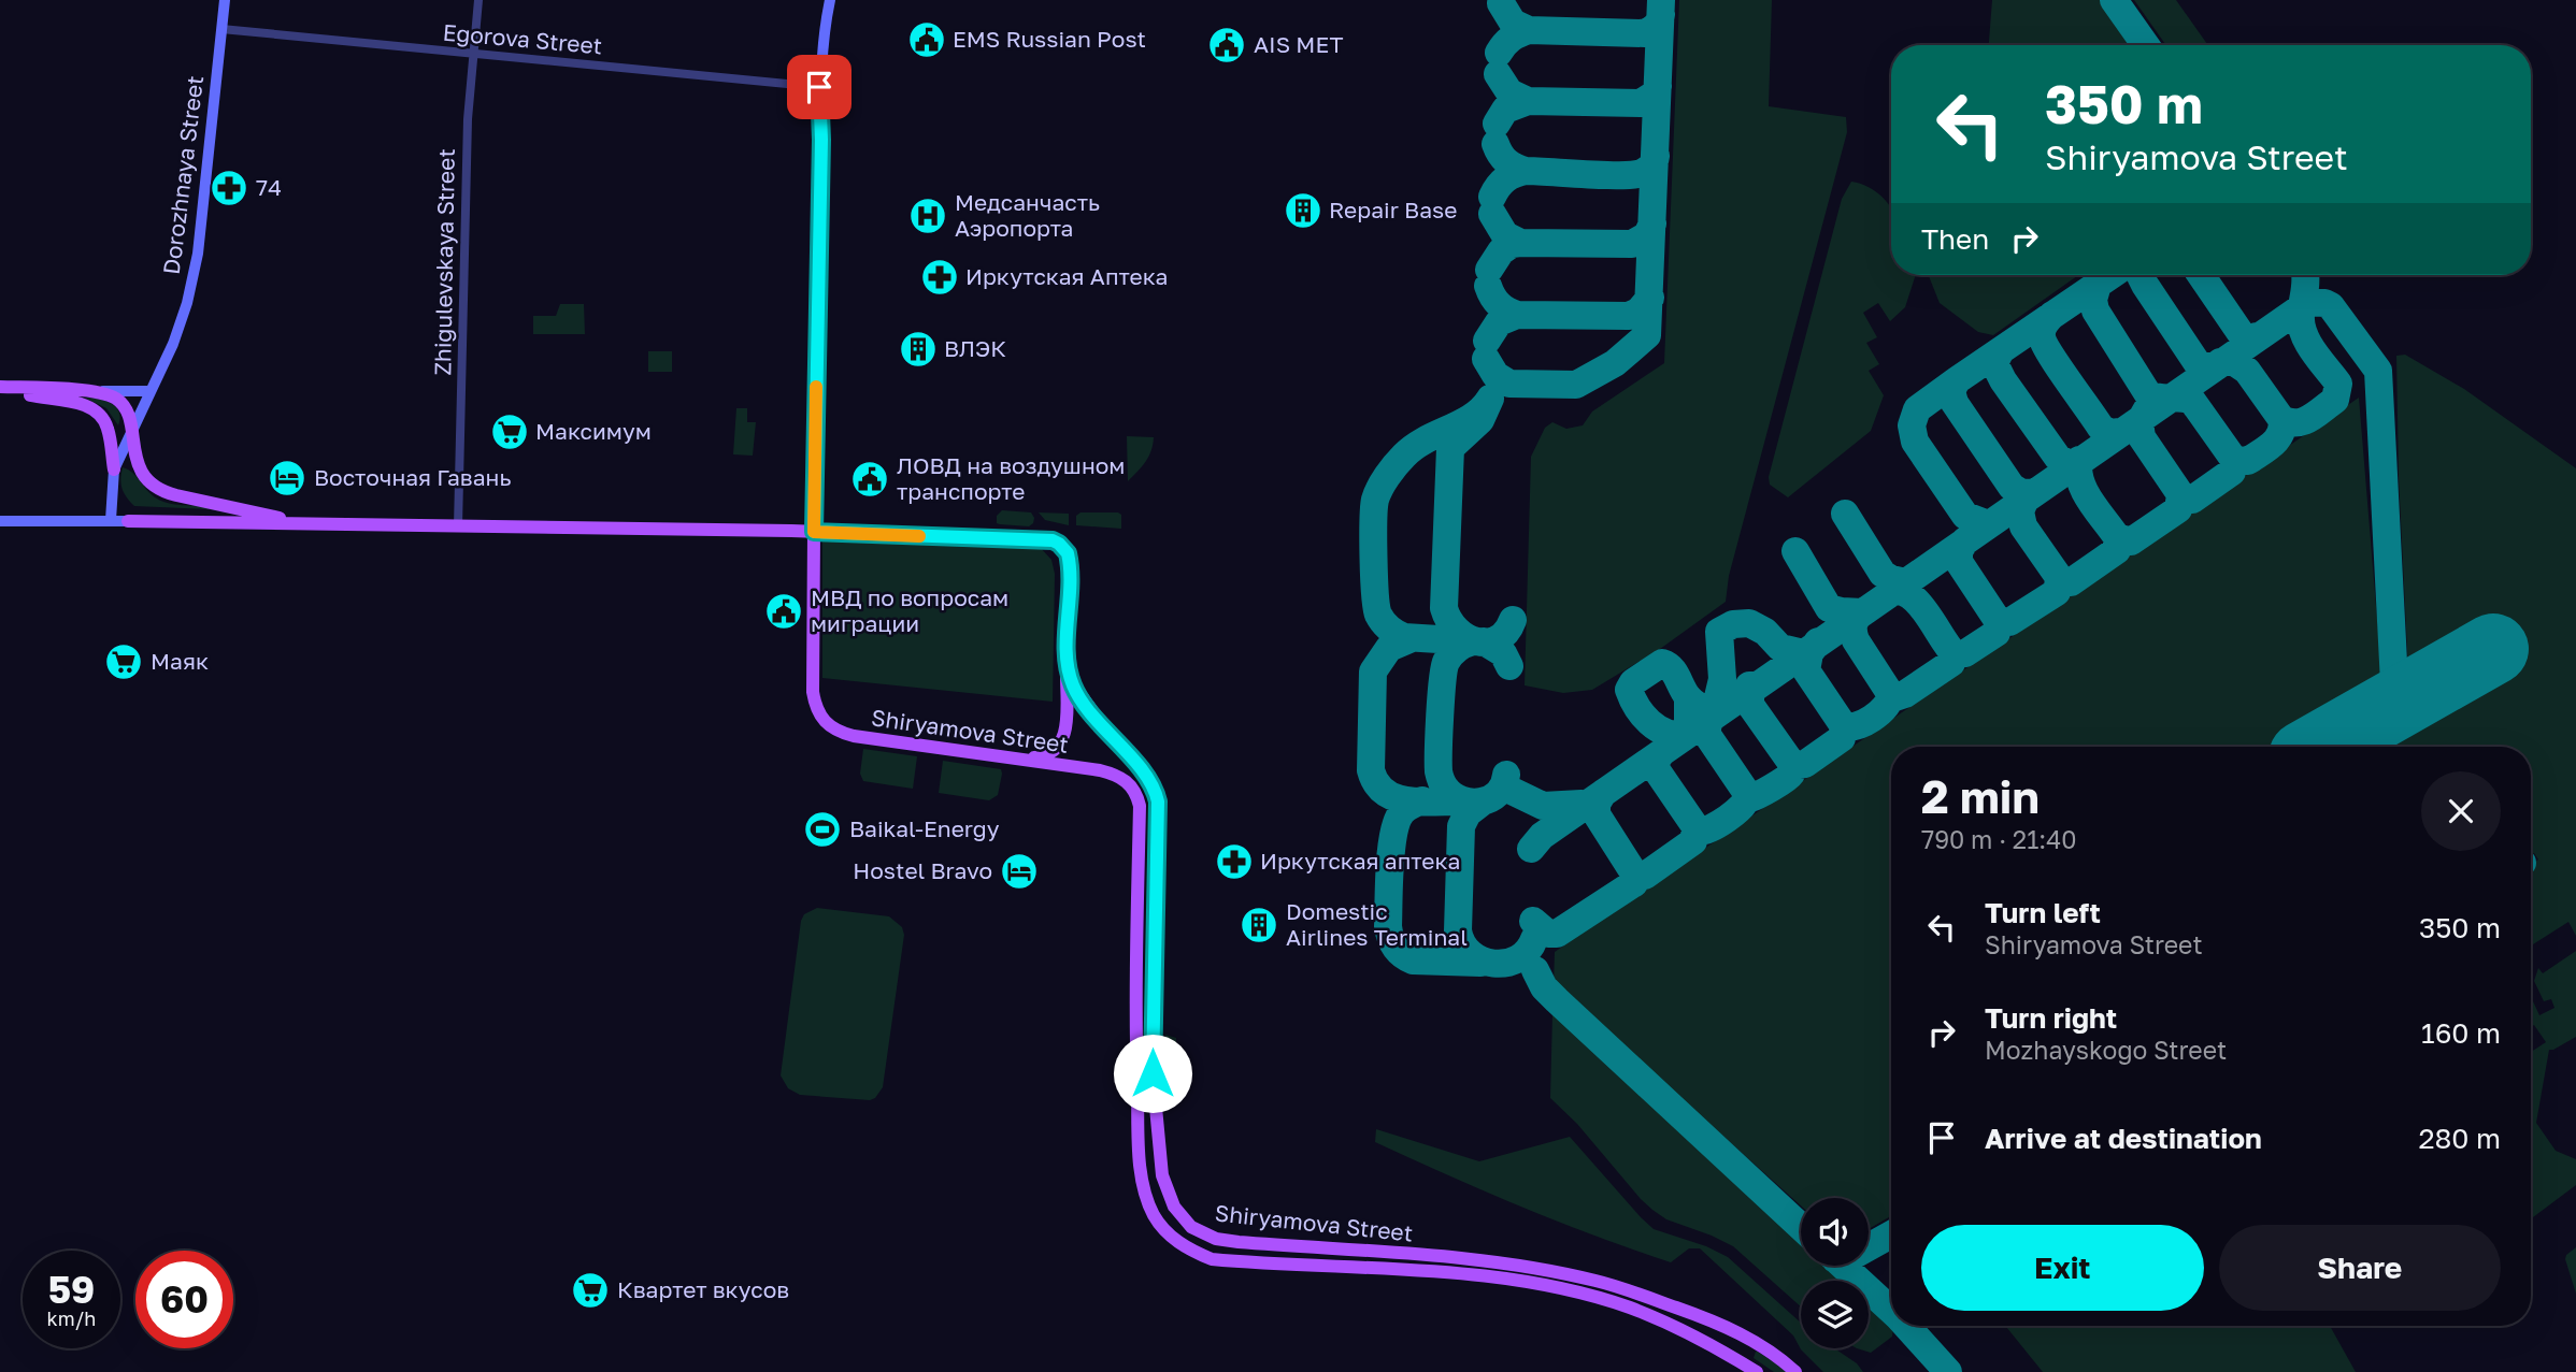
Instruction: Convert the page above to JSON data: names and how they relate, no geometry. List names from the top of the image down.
{
  "streets": {
    "main road": ["Dorozhnaya Street", "Shiryamova Street"],
    "street": ["Egorova Street", "Zhigulevskaya Street"]
  },
  "crossings": [
    ["Egorova Street", "Dorozhnaya Street"],
    ["Egorova Street", "Zhigulevskaya Street"],
    ["Zhigulevskaya Street", "Shiryamova Street"]
  ],
  "places": {
    "public building": [
      "EMS Russian Рost",
      "AIS MET",
      "ЛОВД на воздушном транспорте",
      "МВД по вопросам миграции"
    ],
    "pharmacy": ["74", "Иркутская Аптека", "Иркутская аптека"],
    "building": ["Repair Base", "ВЛЭК", "Domestic Airlines Terminal"],
    "hospital": ["Медсанчасть Аэропорта"],
    "supermarket": ["Максимум", "Маяк", "Квартет вкусов"],
    "hotel": ["Восточная Гавань", "Hostel Bravo"],
    "sports": ["Baikal-Energy"]
  },
  "page": {
    "turn": ["350 m", "Shiryamova Street"],
    "then": "Then",
    "heading": ["2 min", "790 m · 21:40"],
    "list": [
      {
        "name": "Turn left",
        "note": "Shiryamova Street",
        "value": "350 m"
      },
      {
        "name": "Turn right",
        "note": "Mozhayskogo Street",
        "value": "160 m"
      },
      {
        "name": "Arrive at destination",
        "value": "280 m"
      }
    ],
    "buttons": ["Exit", "Share"],
    "speed": "59 km/h",
    "limit": "60"
  }
}
